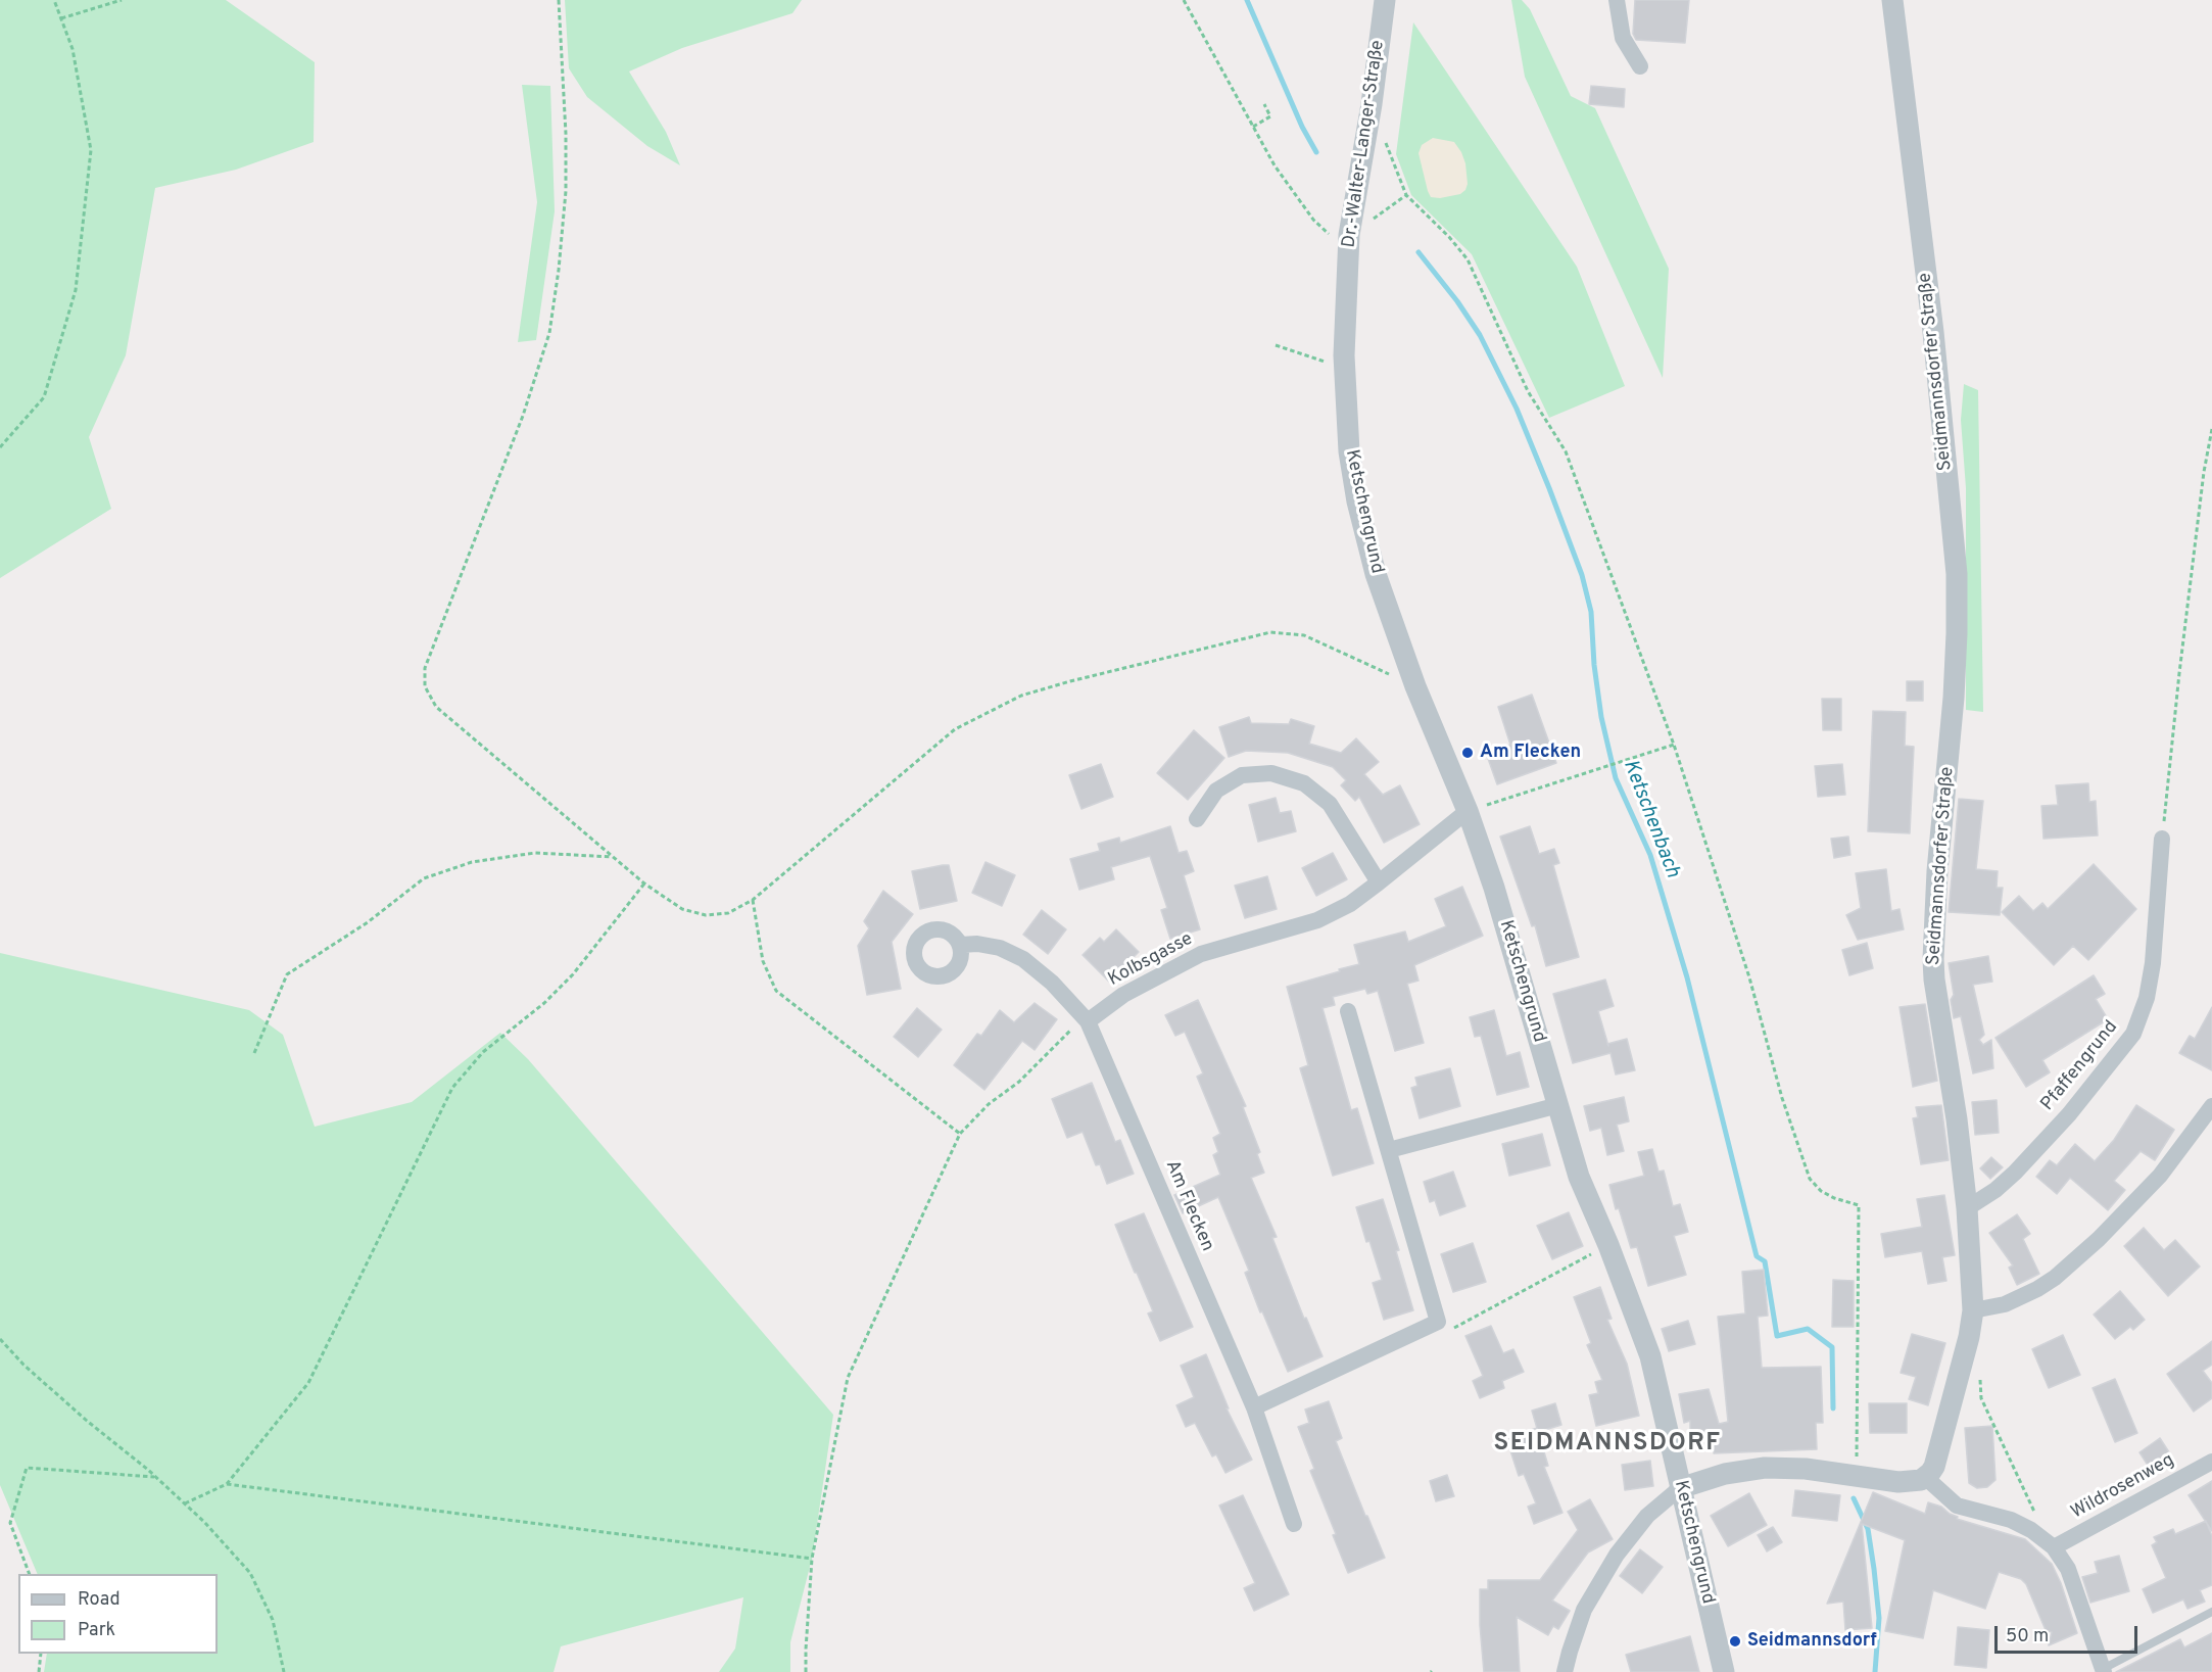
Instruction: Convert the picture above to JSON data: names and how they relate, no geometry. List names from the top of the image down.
{
  "streets": {
    "street": [
      "Dr.-Walter-Langer-Straße",
      "Seidmannsdorfer Straße",
      "Ketschengrund",
      "Kolbsgasse",
      "Pfaffengrund",
      "Am Flecken",
      "Wildrosenweg"
    ]
  },
  "crossings": [
    ["Dr.-Walter-Langer-Straße", "Ketschengrund"],
    ["Seidmannsdorfer Straße", "Pfaffengrund"],
    ["Ketschengrund", "Kolbsgasse"],
    ["Kolbsgasse", "Am Flecken"]
  ],
  "districts": ["SEIDMANNSDORF"],
  "water": ["Ketschenbach"],
  "places": ["Am Flecken", "Seidmannsdorf"],
  "legend": ["Road", "Park"],
  "scale_bar": "50 m"
}
